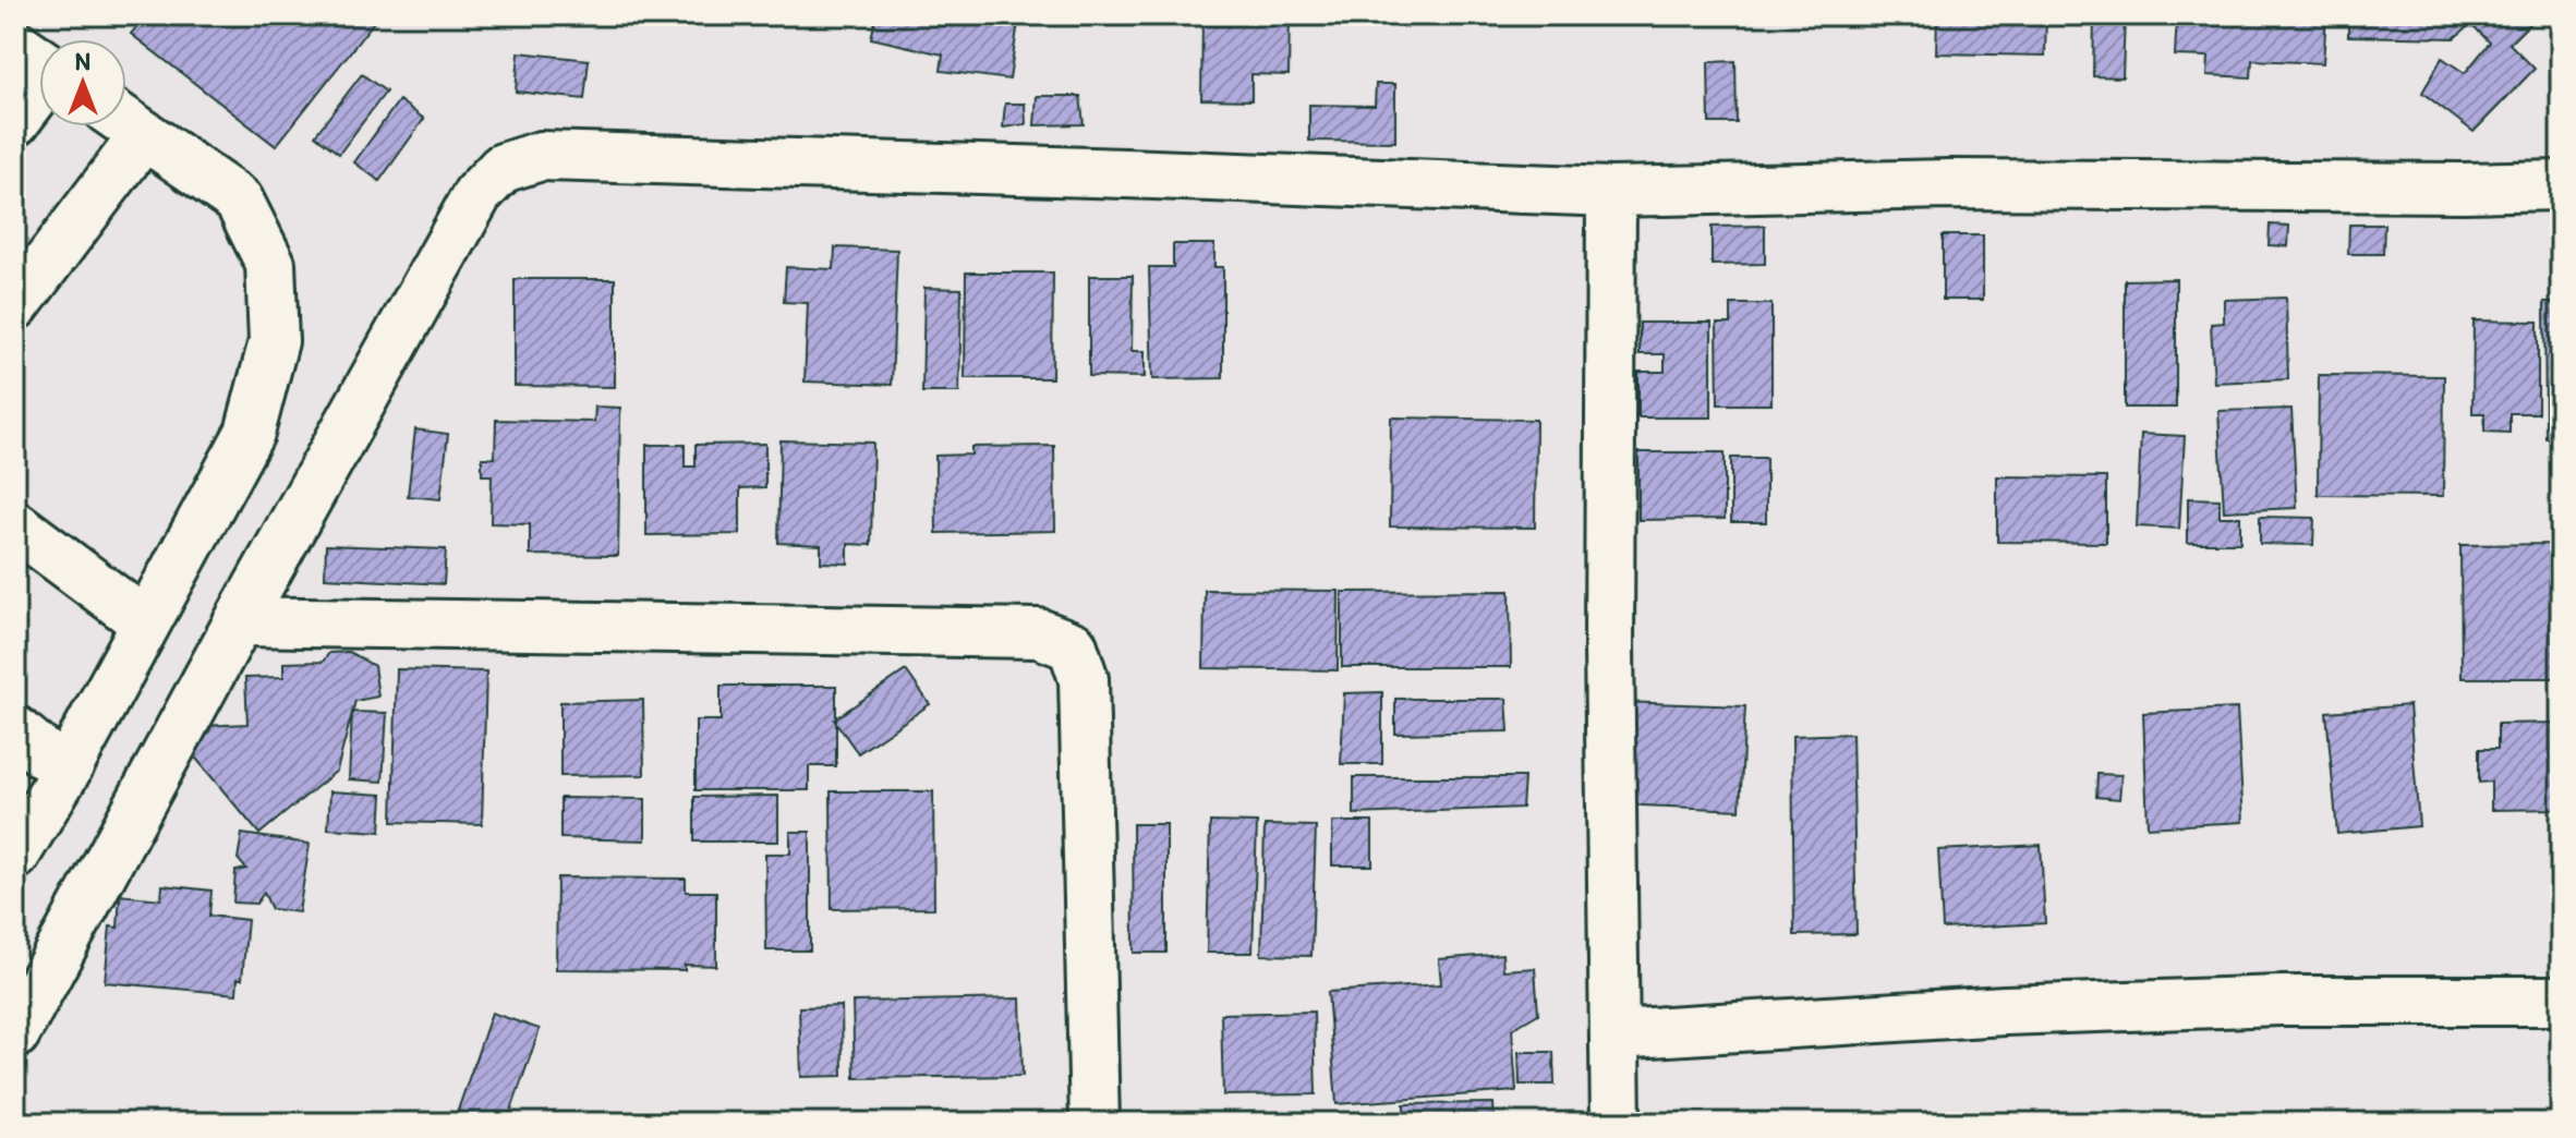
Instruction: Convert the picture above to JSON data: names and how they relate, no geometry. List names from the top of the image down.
{
  "north": "top"
}
